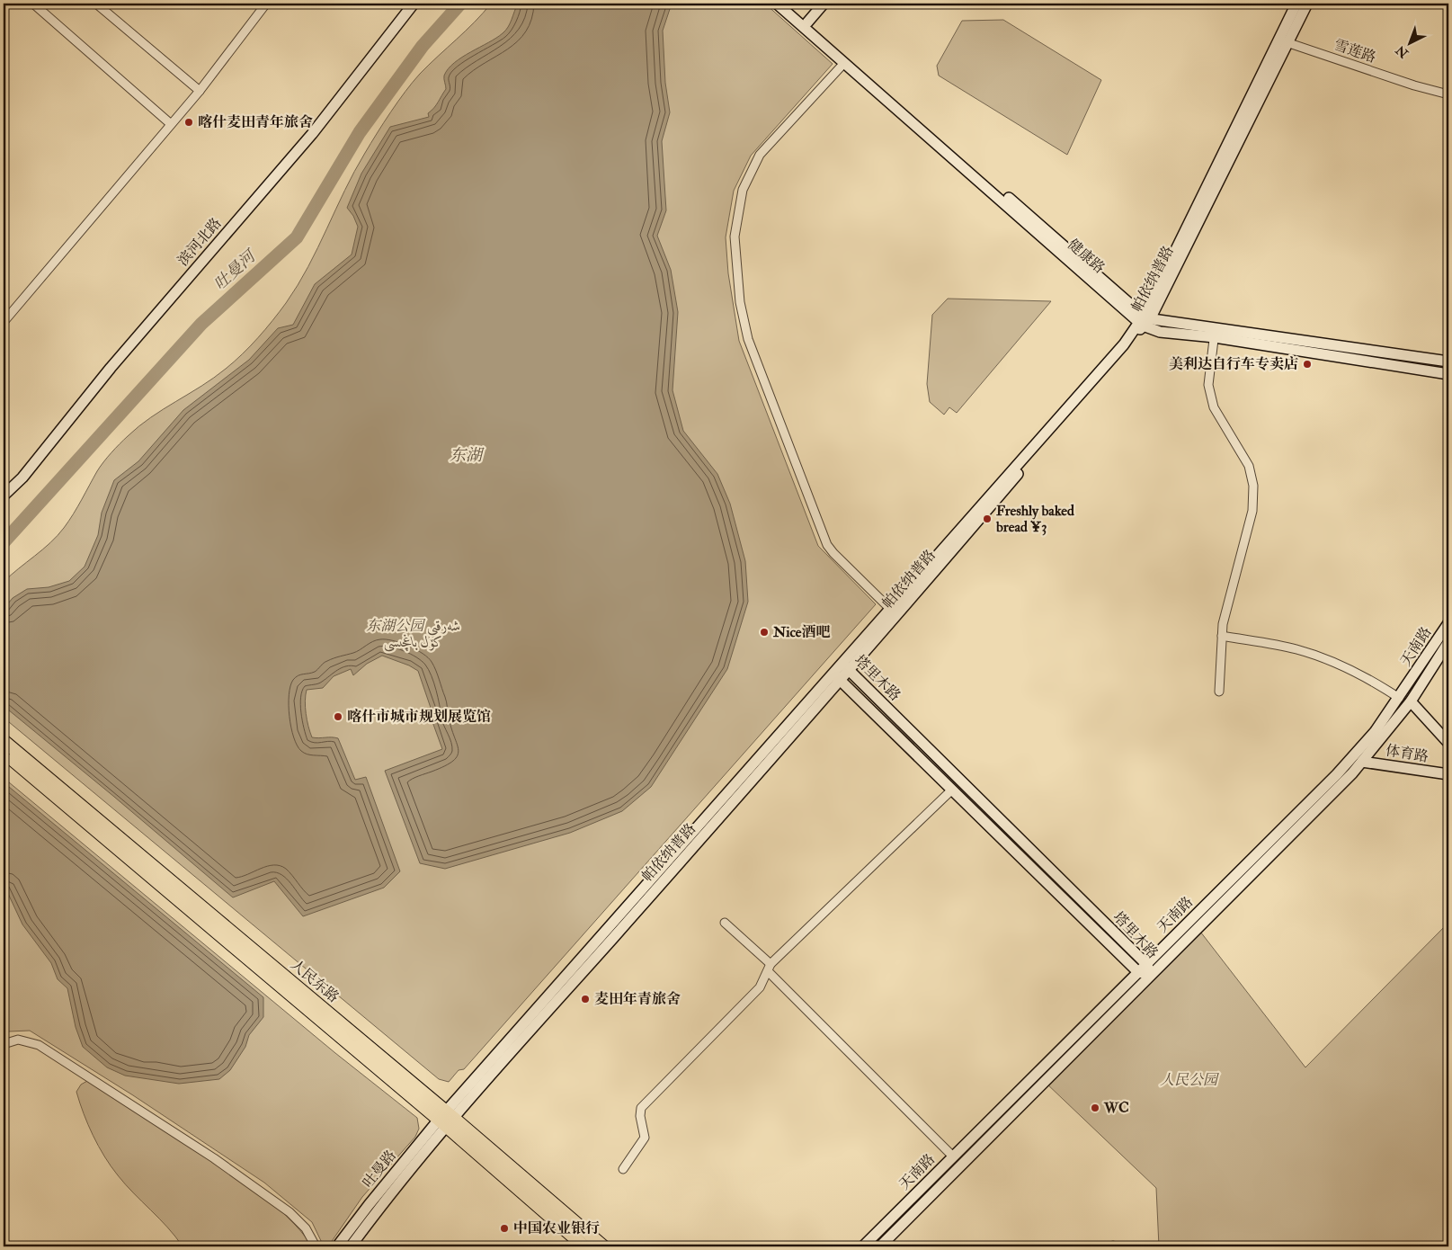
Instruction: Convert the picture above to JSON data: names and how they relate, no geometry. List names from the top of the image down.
{
  "streets": {
    "main road": [
      "滨河北路",
      "健康路",
      "帕依纳普路",
      "天南路",
      "塔里木路",
      "体育路",
      "人民东路",
      "吐曼路"
    ],
    "street": ["雪莲路"]
  },
  "crossings": [
    ["雪莲路", "帕依纳普路"],
    ["健康路", "帕依纳普路"],
    ["帕依纳普路", "塔里木路"],
    ["帕依纳普路", "人民东路"],
    ["帕依纳普路", "吐曼路"],
    ["天南路", "塔里木路"],
    ["天南路", "体育路"],
    ["人民东路", "吐曼路"]
  ],
  "water": ["吐曼河", "东湖"],
  "parks": ["东湖公园 شەرقىي كۆل باغچىسى", "人民公园"],
  "places": [
    "喀什麦田青年旅舍",
    "美利达自行车专卖店",
    "Freshly baked bread ¥3",
    "Nice酒吧",
    "喀什市城市规划展览馆",
    "麦田年青旅舍",
    "WC",
    "中国农业银行"
  ],
  "north": "bottom left"
}
